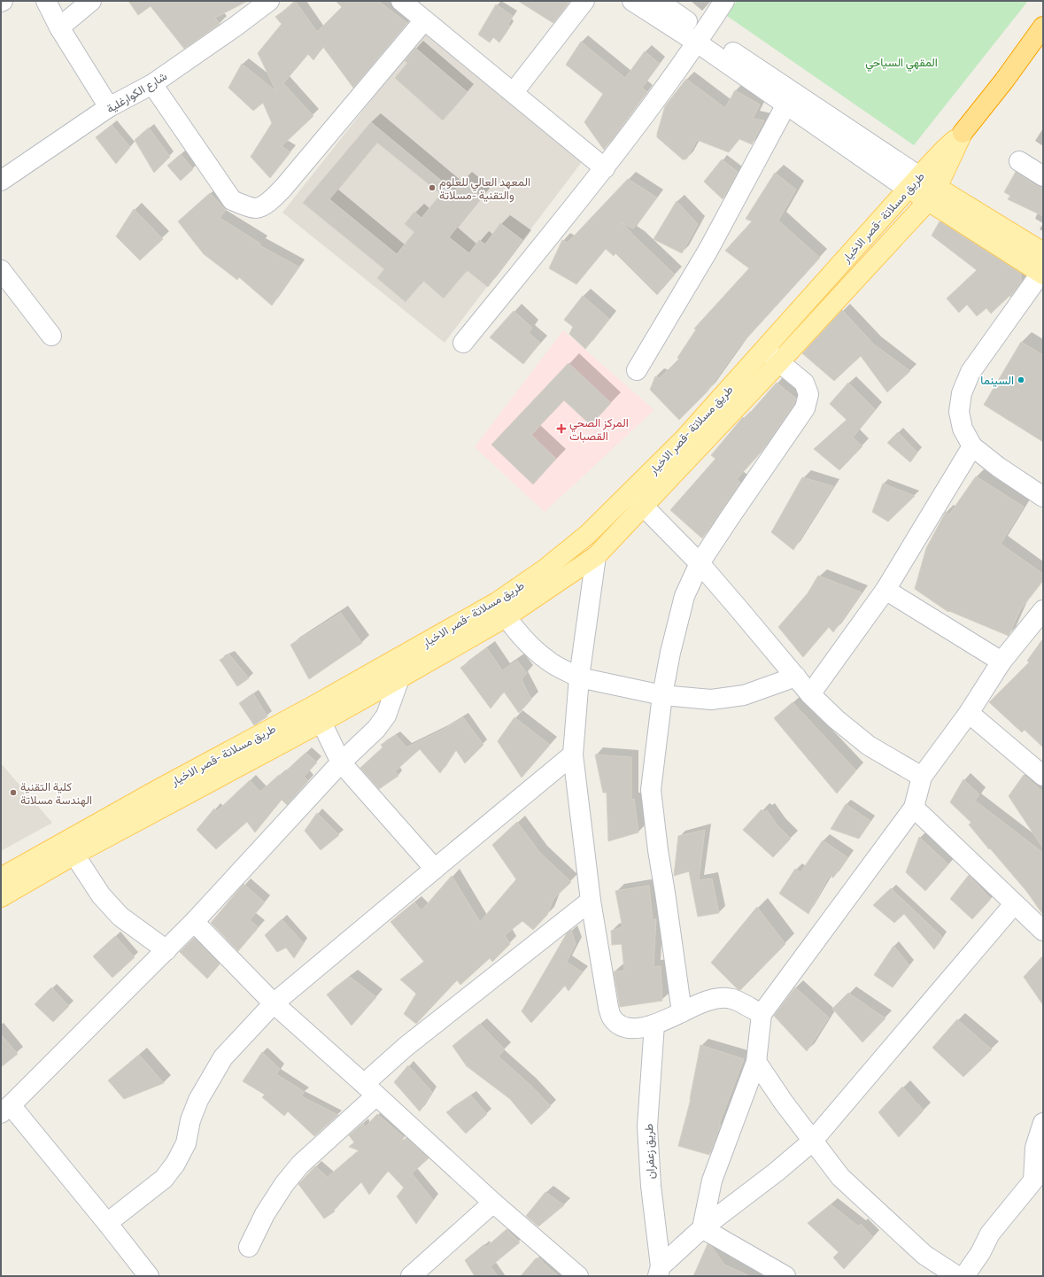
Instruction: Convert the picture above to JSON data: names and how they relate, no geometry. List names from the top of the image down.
{
  "streets": {
    "main road": ["طريق مسلاتة -قصر الاخيار"],
    "street": ["شارع الكوارغلية", "طريق زعفران"]
  },
  "parks": ["المقهي السياحي"],
  "places": {
    "other": ["المعهد العالي للعلوم والتقنية -مسلاتة", "السينما", "كلية التقنية الهندسة مسلاتة"],
    "health": ["المركز الصحي القصبات"]
  }
}
